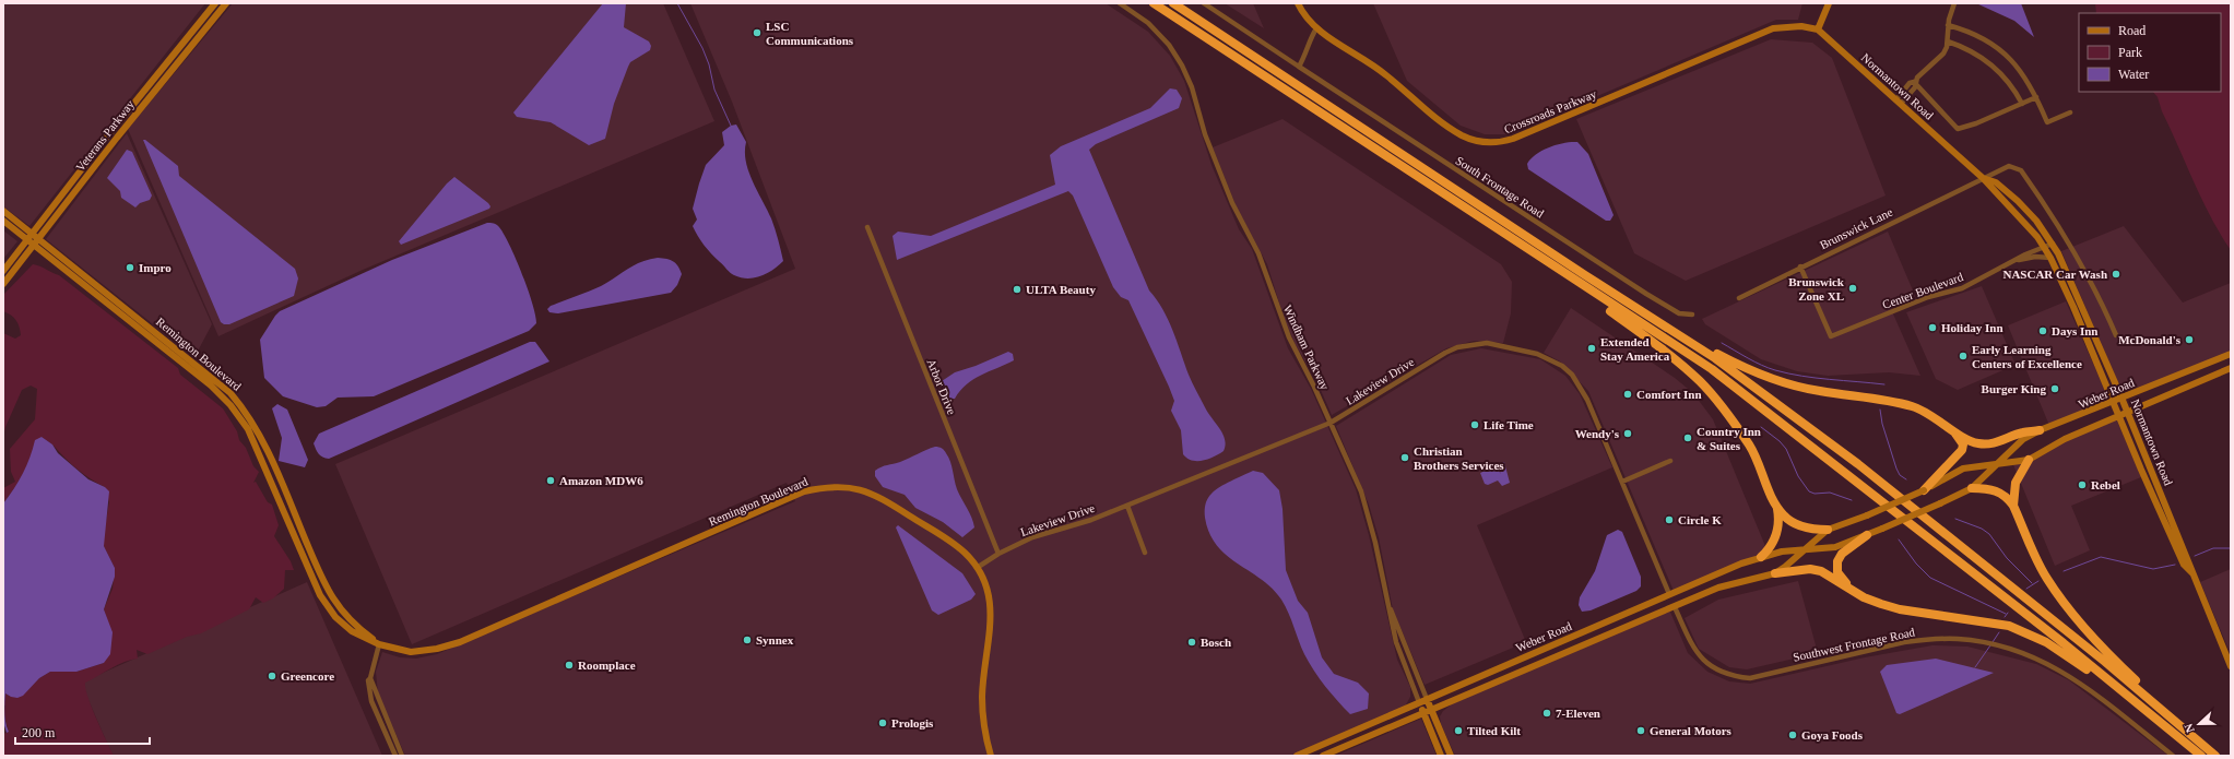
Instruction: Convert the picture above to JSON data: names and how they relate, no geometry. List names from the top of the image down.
{
  "streets": {
    "street": [
      "Normantown Road",
      "Crossroads Parkway",
      "Veterans Parkway",
      "South Frontage Road",
      "Brunswick Lane",
      "Center Boulevard",
      "Windham Parkway",
      "Remington Boulevard",
      "Lakeview Drive",
      "Arbor Drive",
      "Weber Road",
      "Southwest Frontage Road"
    ]
  },
  "crossings": [
    ["Normantown Road", "Crossroads Parkway"],
    ["Normantown Road", "Brunswick Lane"],
    ["Normantown Road", "Center Boulevard"],
    ["Normantown Road", "Weber Road"],
    ["Veterans Parkway", "Remington Boulevard"],
    ["Brunswick Lane", "Center Boulevard"],
    ["Windham Parkway", "Lakeview Drive"],
    ["Windham Parkway", "Weber Road"],
    ["Remington Boulevard", "Lakeview Drive"],
    ["Lakeview Drive", "Arbor Drive"],
    ["Lakeview Drive", "Weber Road"],
    ["Weber Road", "Southwest Frontage Road"]
  ],
  "places": [
    "LSC Communications",
    "Impro",
    "NASCAR Car Wash",
    "Brunswick Zone XL",
    "ULTA Beauty",
    "Holiday Inn",
    "Days Inn",
    "McDonald's",
    "Extended Stay America",
    "Early Learning Centers of Excellence",
    "Burger King",
    "Comfort Inn",
    "Life Time",
    "Wendy's",
    "Country Inn & Suites",
    "Christian Brothers Services",
    "Amazon MDW6",
    "Rebel",
    "Circle K",
    "Synnex",
    "Bosch",
    "Roomplace",
    "Greencore",
    "7-Eleven",
    "Prologis",
    "Tilted Kilt",
    "General Motors",
    "Goya Foods"
  ],
  "legend": ["Road", "Park", "Water"],
  "scale_bar": "200 m",
  "north": "left"
}
